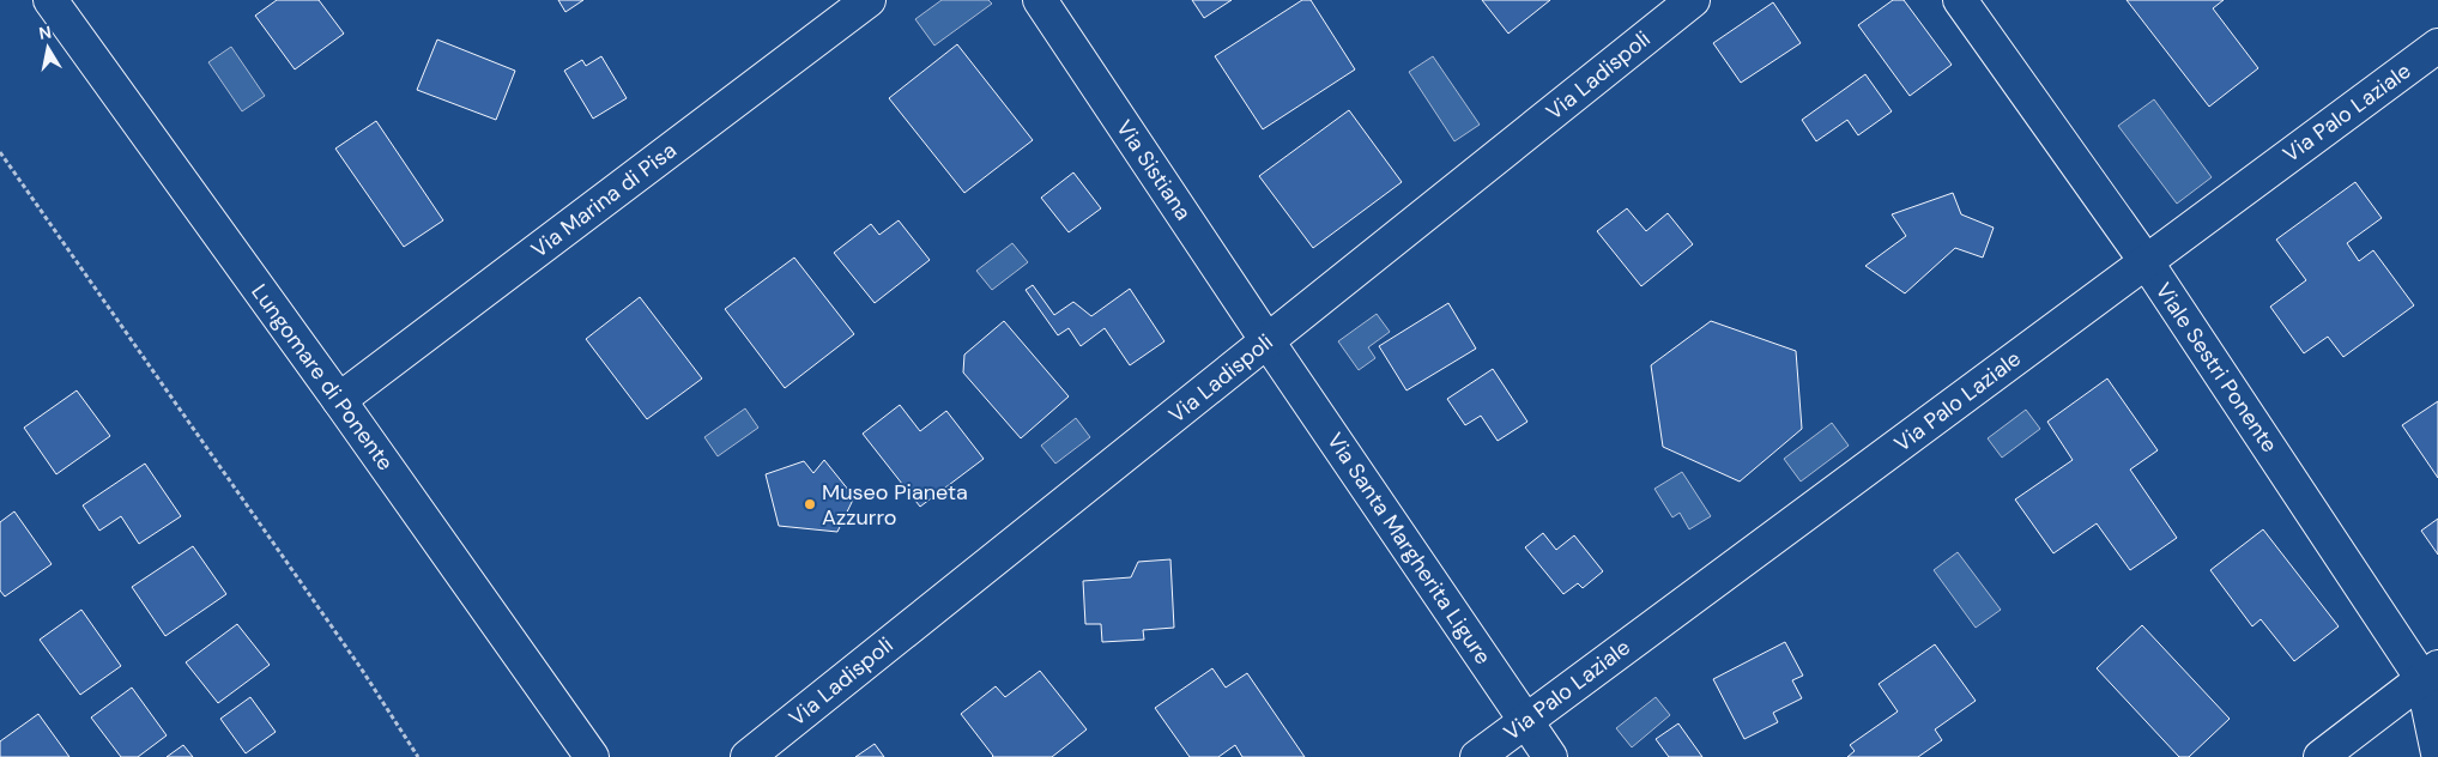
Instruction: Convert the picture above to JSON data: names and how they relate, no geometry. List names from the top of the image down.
{
  "streets": {
    "street": [
      "Via Ladispoli",
      "Via Palo Laziale",
      "Via Sistiana",
      "Via Marina di Pisa",
      "Viale Sestri Ponente",
      "Lungomare di Ponente",
      "Via Santa Margherita Ligure"
    ]
  },
  "crossings": [
    ["Via Ladispoli", "Via Sistiana"],
    ["Via Ladispoli", "Via Santa Margherita Ligure"],
    ["Via Palo Laziale", "Viale Sestri Ponente"],
    ["Via Palo Laziale", "Via Santa Margherita Ligure"],
    ["Via Sistiana", "Via Santa Margherita Ligure"],
    ["Via Marina di Pisa", "Lungomare di Ponente"]
  ],
  "places": ["Museo Pianeta Azzurro"],
  "north": "top"
}
